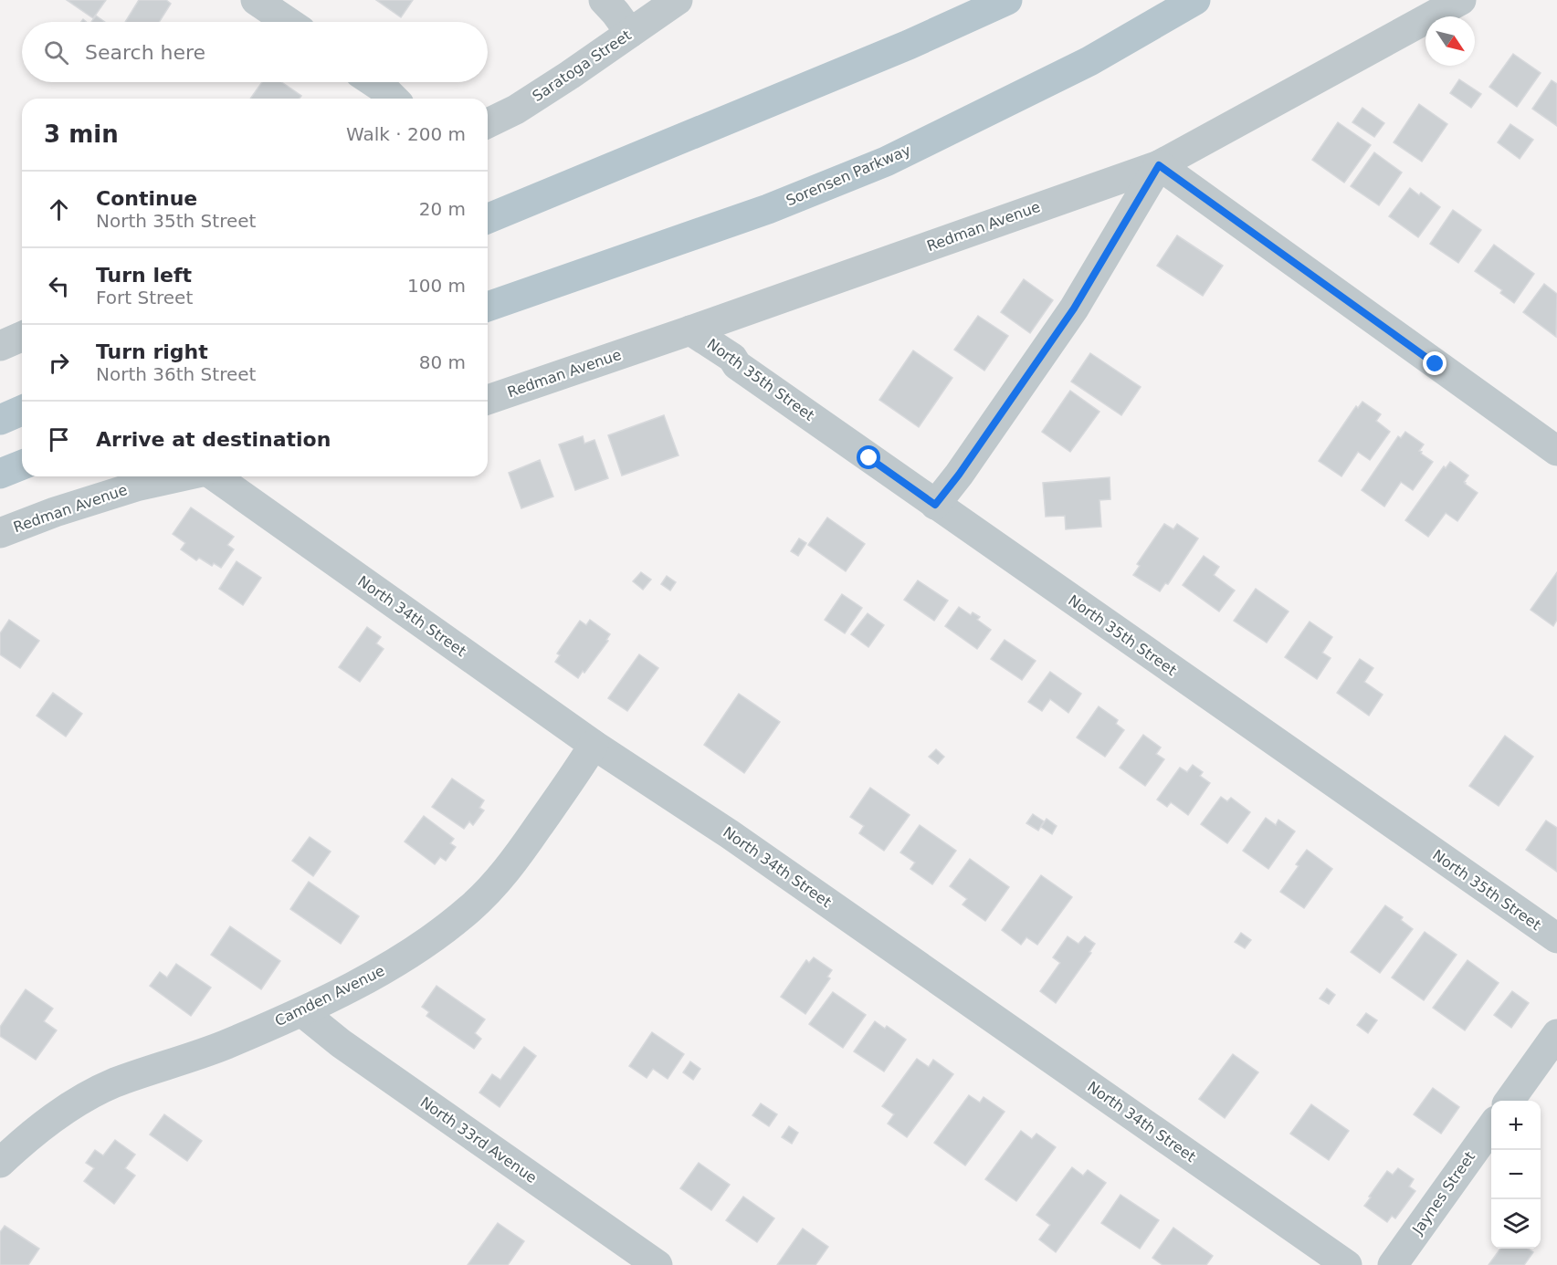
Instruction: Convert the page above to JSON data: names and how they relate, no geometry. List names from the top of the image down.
{
  "streets": {
    "main road": ["Sorensen Parkway"],
    "street": [
      "Saratoga Street",
      "Redman Avenue",
      "North 35th Street",
      "North 34th Street",
      "Camden Avenue",
      "North 33rd Avenue",
      "Jaynes Street"
    ]
  },
  "crossings": [
    ["Redman Avenue", "North 35th Street"],
    ["North 34th Street", "Camden Avenue"],
    ["Camden Avenue", "North 33rd Avenue"]
  ],
  "north": "bottom right",
  "page": {
    "search": "Search here",
    "heading": ["3 min", "Walk · 200 m"],
    "list": [
      ["Continue", "North 35th Street", "20 m"],
      ["Turn left", "Fort Street", "100 m"],
      ["Turn right", "North 36th Street", "80 m"],
      "Arrive at destination"
    ],
    "map_buttons": ["+", "−"]
  }
}
